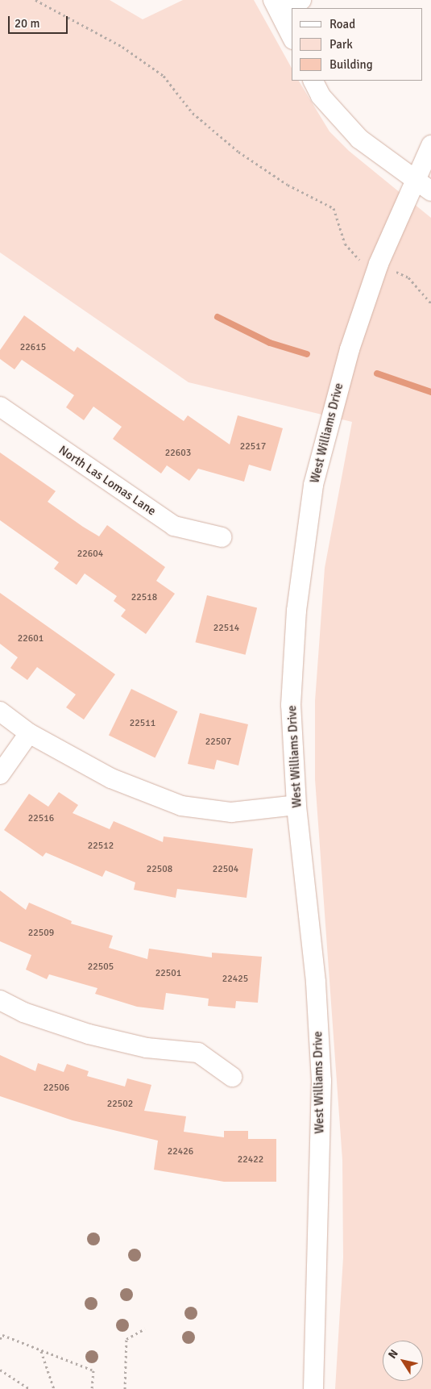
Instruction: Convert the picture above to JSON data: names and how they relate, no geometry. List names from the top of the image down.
{
  "streets": {
    "street": ["West Williams Drive", "North Las Lomas Lane"]
  },
  "house_numbers": [
    "22615",
    "22517",
    "22603",
    "22604",
    "22518",
    "22514",
    "22601",
    "22511",
    "22507",
    "22516",
    "22512",
    "22508",
    "22504",
    "22509",
    "22505",
    "22501",
    "22425",
    "22506",
    "22502",
    "22426",
    "22422"
  ],
  "legend": ["Road", "Park", "Building"],
  "scale_bar": "20 m",
  "north": "top left"
}
